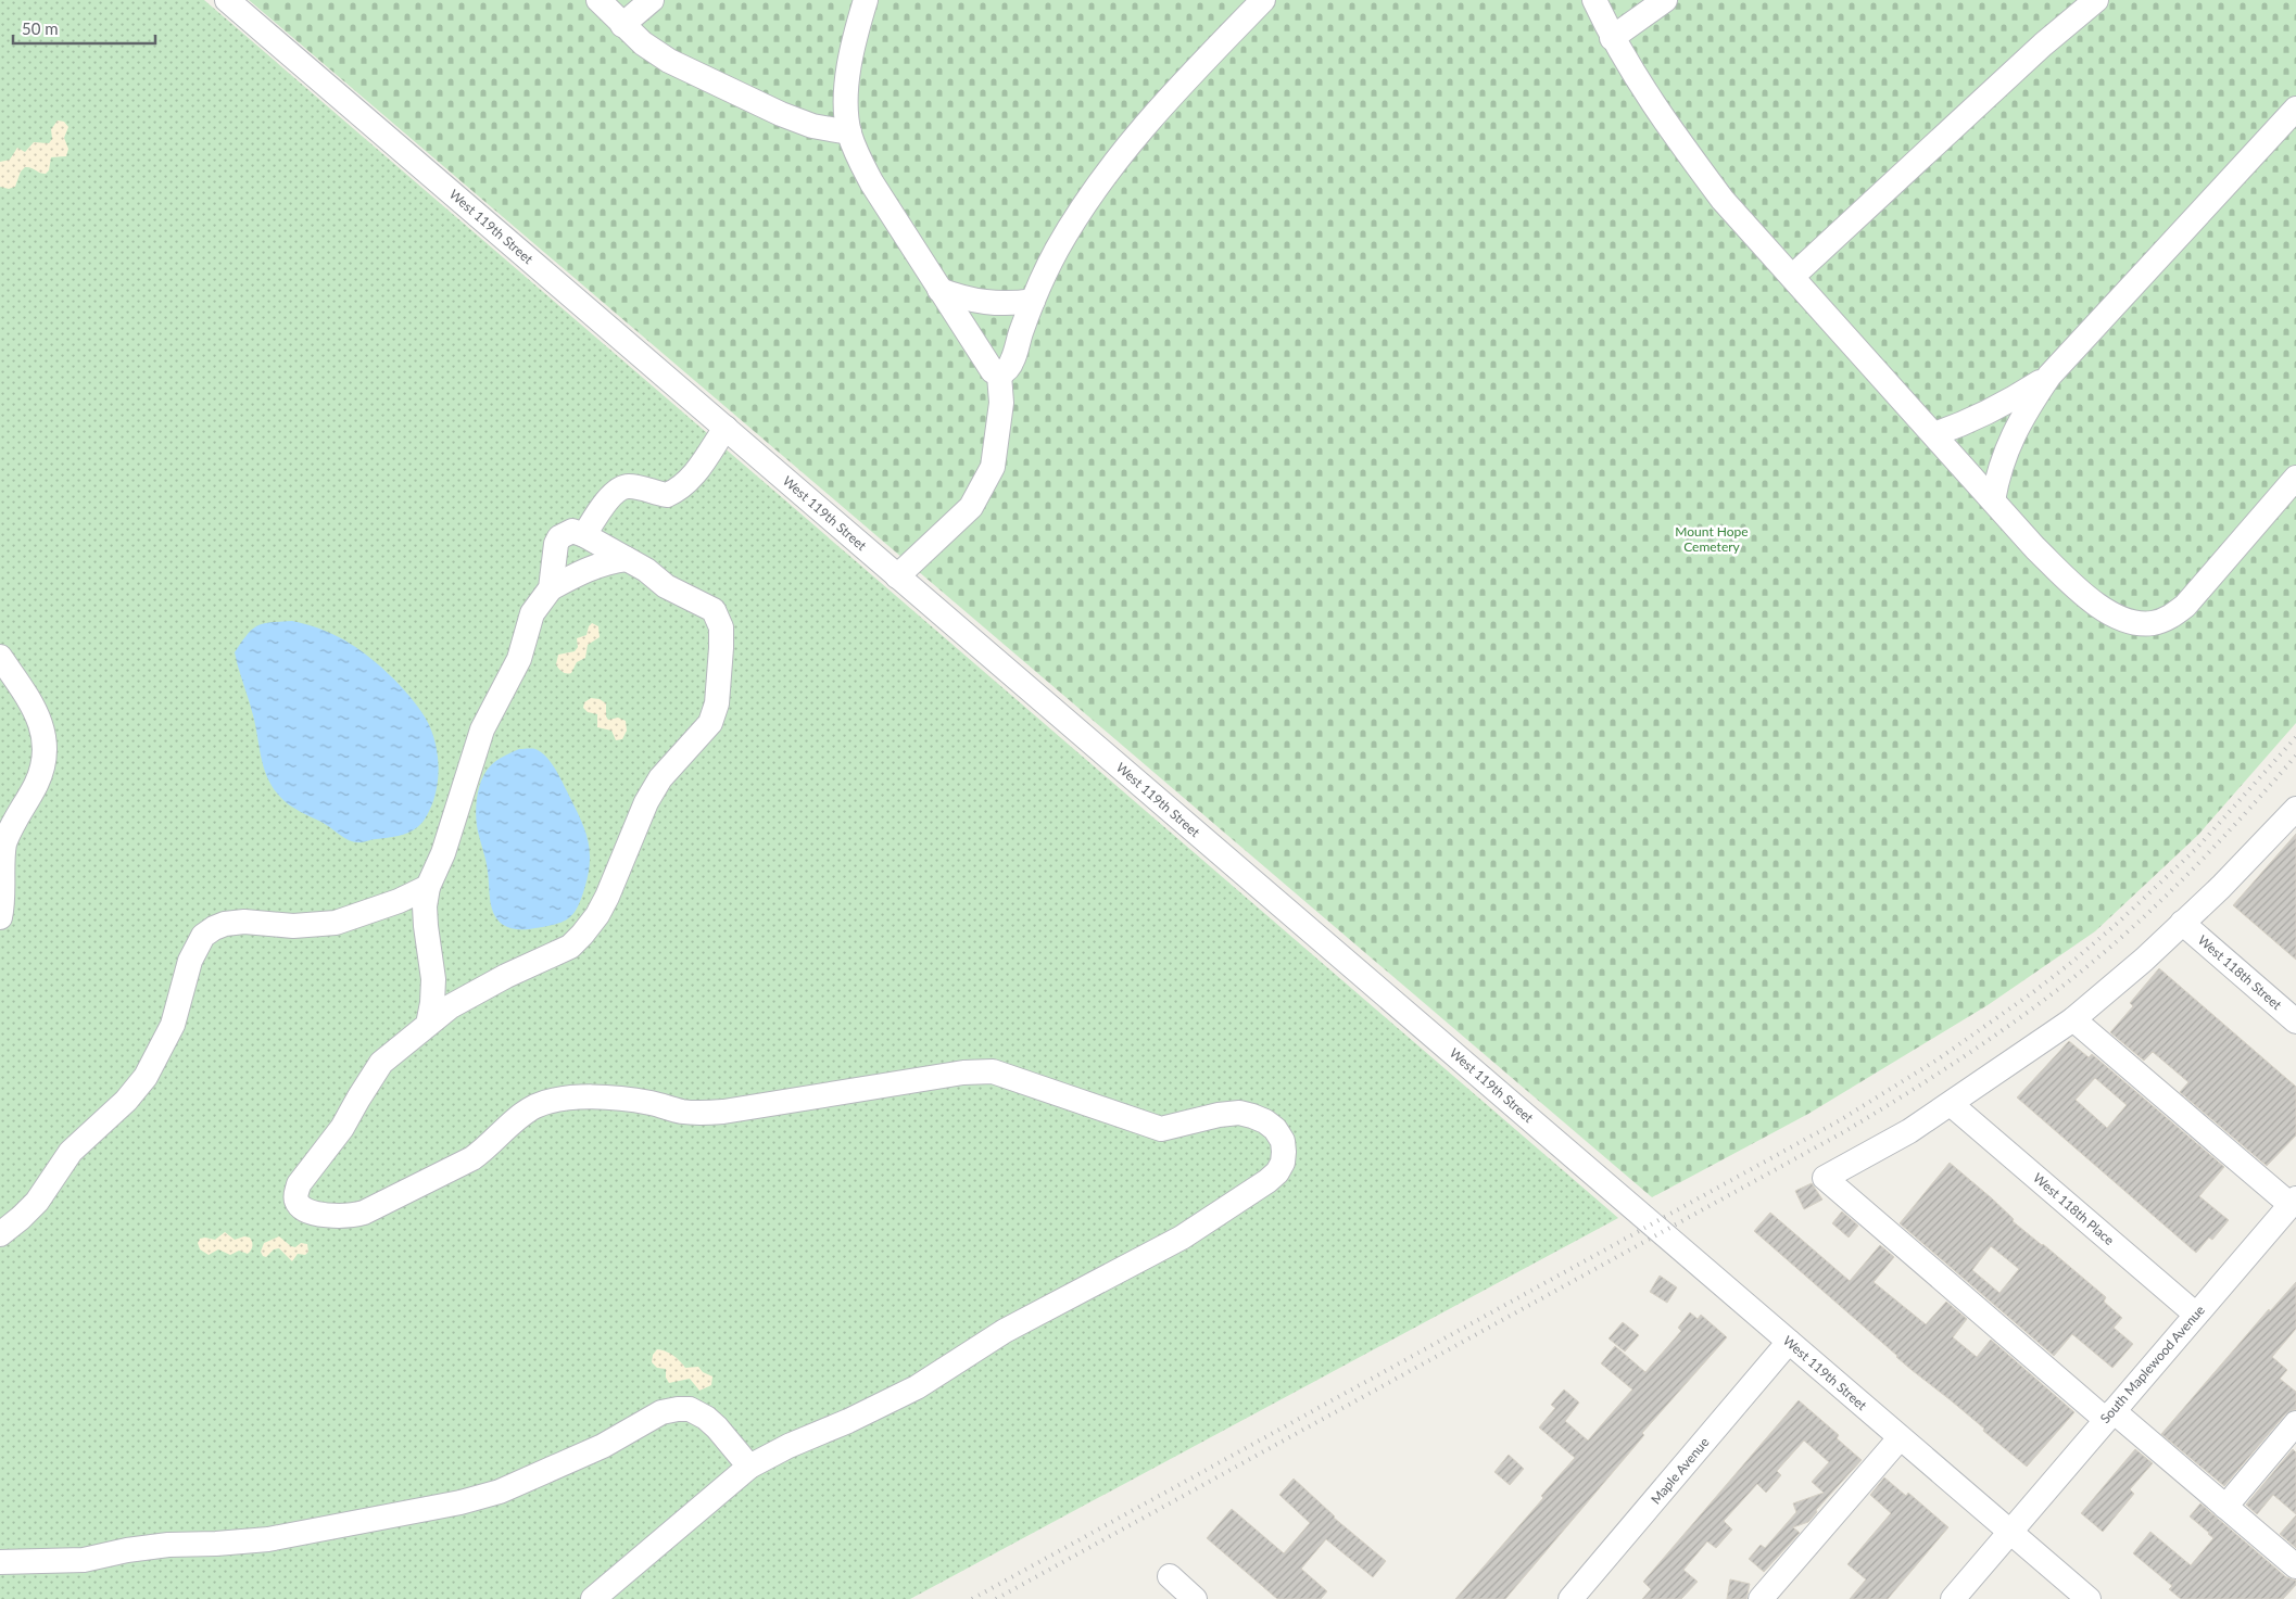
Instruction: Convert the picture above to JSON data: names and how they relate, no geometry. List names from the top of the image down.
{
  "streets": {
    "street": [
      "West 119th Street",
      "West 118th Street",
      "West 118th Place",
      "South Maplewood Avenue",
      "Maple Avenue"
    ]
  },
  "crossings": [
    ["West 119th Street", "South Maplewood Avenue"],
    ["West 119th Street", "Maple Avenue"],
    ["West 118th Place", "South Maplewood Avenue"]
  ],
  "parks": ["Mount Hope Cemetery"],
  "scale_bar": "50 m"
}
